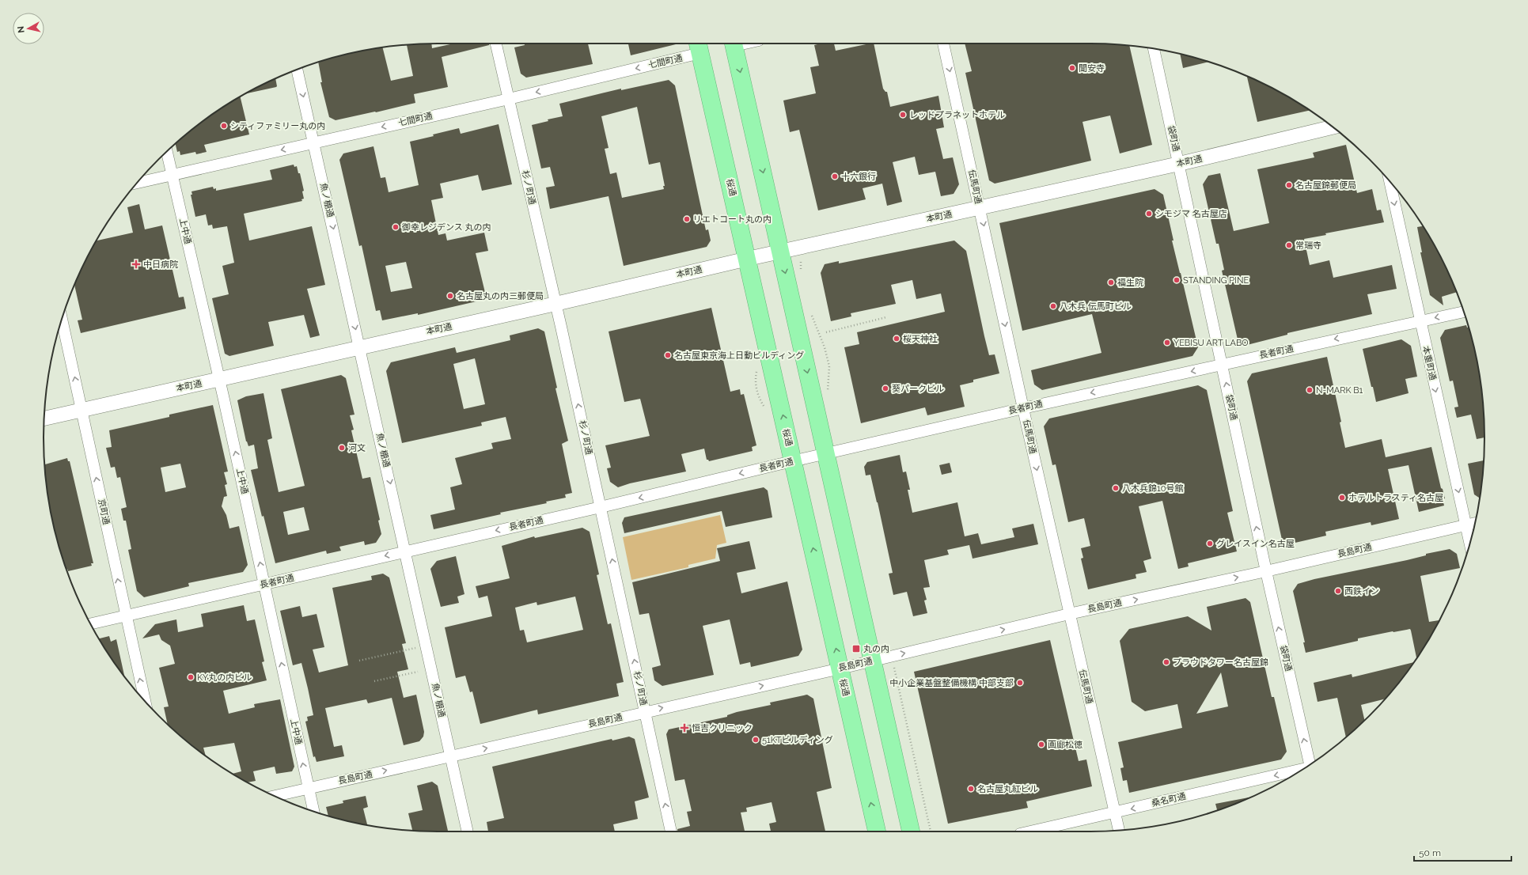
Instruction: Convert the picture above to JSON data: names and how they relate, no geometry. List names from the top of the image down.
{
  "streets": {
    "highway": ["桜通"],
    "street": [
      "七間町通",
      "袋町通",
      "本町通",
      "伝馬町通",
      "杉ノ町通",
      "魚ノ棚通",
      "上中通",
      "長者町通",
      "本重町通",
      "京町通",
      "長島町通",
      "桑名町通"
    ]
  },
  "crossings": [
    ["七間町通", "杉ノ町通"],
    ["七間町通", "桜通"],
    ["七間町通", "魚ノ棚通"],
    ["七間町通", "上中通"],
    ["袋町通", "本町通"],
    ["袋町通", "長者町通"],
    ["袋町通", "長島町通"],
    ["本町通", "伝馬町通"],
    ["本町通", "杉ノ町通"],
    ["本町通", "桜通"],
    ["本町通", "魚ノ棚通"],
    ["本町通", "上中通"],
    ["本町通", "京町通"],
    ["伝馬町通", "長者町通"],
    ["伝馬町通", "長島町通"],
    ["伝馬町通", "桑名町通"],
    ["杉ノ町通", "長者町通"],
    ["杉ノ町通", "長島町通"],
    ["桜通", "長者町通"],
    ["桜通", "長島町通"],
    ["魚ノ棚通", "長者町通"],
    ["魚ノ棚通", "長島町通"],
    ["上中通", "長者町通"],
    ["上中通", "長島町通"],
    ["長者町通", "本重町通"],
    ["長者町通", "京町通"],
    ["本重町通", "長島町通"]
  ],
  "one_way": [
    "七間町通",
    "袋町通",
    "伝馬町通",
    "杉ノ町通",
    "魚ノ棚通",
    "上中通",
    "長者町通",
    "本重町通",
    "京町通",
    "長島町通",
    "桑名町通"
  ],
  "places": {
    "other": [
      "聞安寺",
      "レッドプラネットホテル",
      "シティファミリー丸の内",
      "十六銀行",
      "名古屋錦郵便局",
      "シモジマ 名古屋店",
      "リエトコート丸の内",
      "御幸レジデンス 丸の内",
      "常瑞寺",
      "STANDING PINE",
      "福生院",
      "名古屋丸の内三郵便局",
      "八木兵 伝馬町ビル",
      "桜天神社",
      "YEBISU ART LABO",
      "名古屋東京海上日動ビルディング",
      "葵パークビル",
      "N-MARK B1",
      "河文",
      "八木兵錦10号館",
      "ホテルトラスティ名古屋",
      "グレイスイン名古屋",
      "西鉄イン",
      "プラウドタワー名古屋錦",
      "KY丸の内ビル",
      "中小企業基盤整備機構 中部支部",
      "51KTビルディング",
      "画廊松徳",
      "名古屋丸紅ビル"
    ],
    "health": ["中日病院", "恒吉クリニック"],
    "transit": ["丸の内"]
  },
  "scale_bar": "50 m",
  "north": "left"
}
